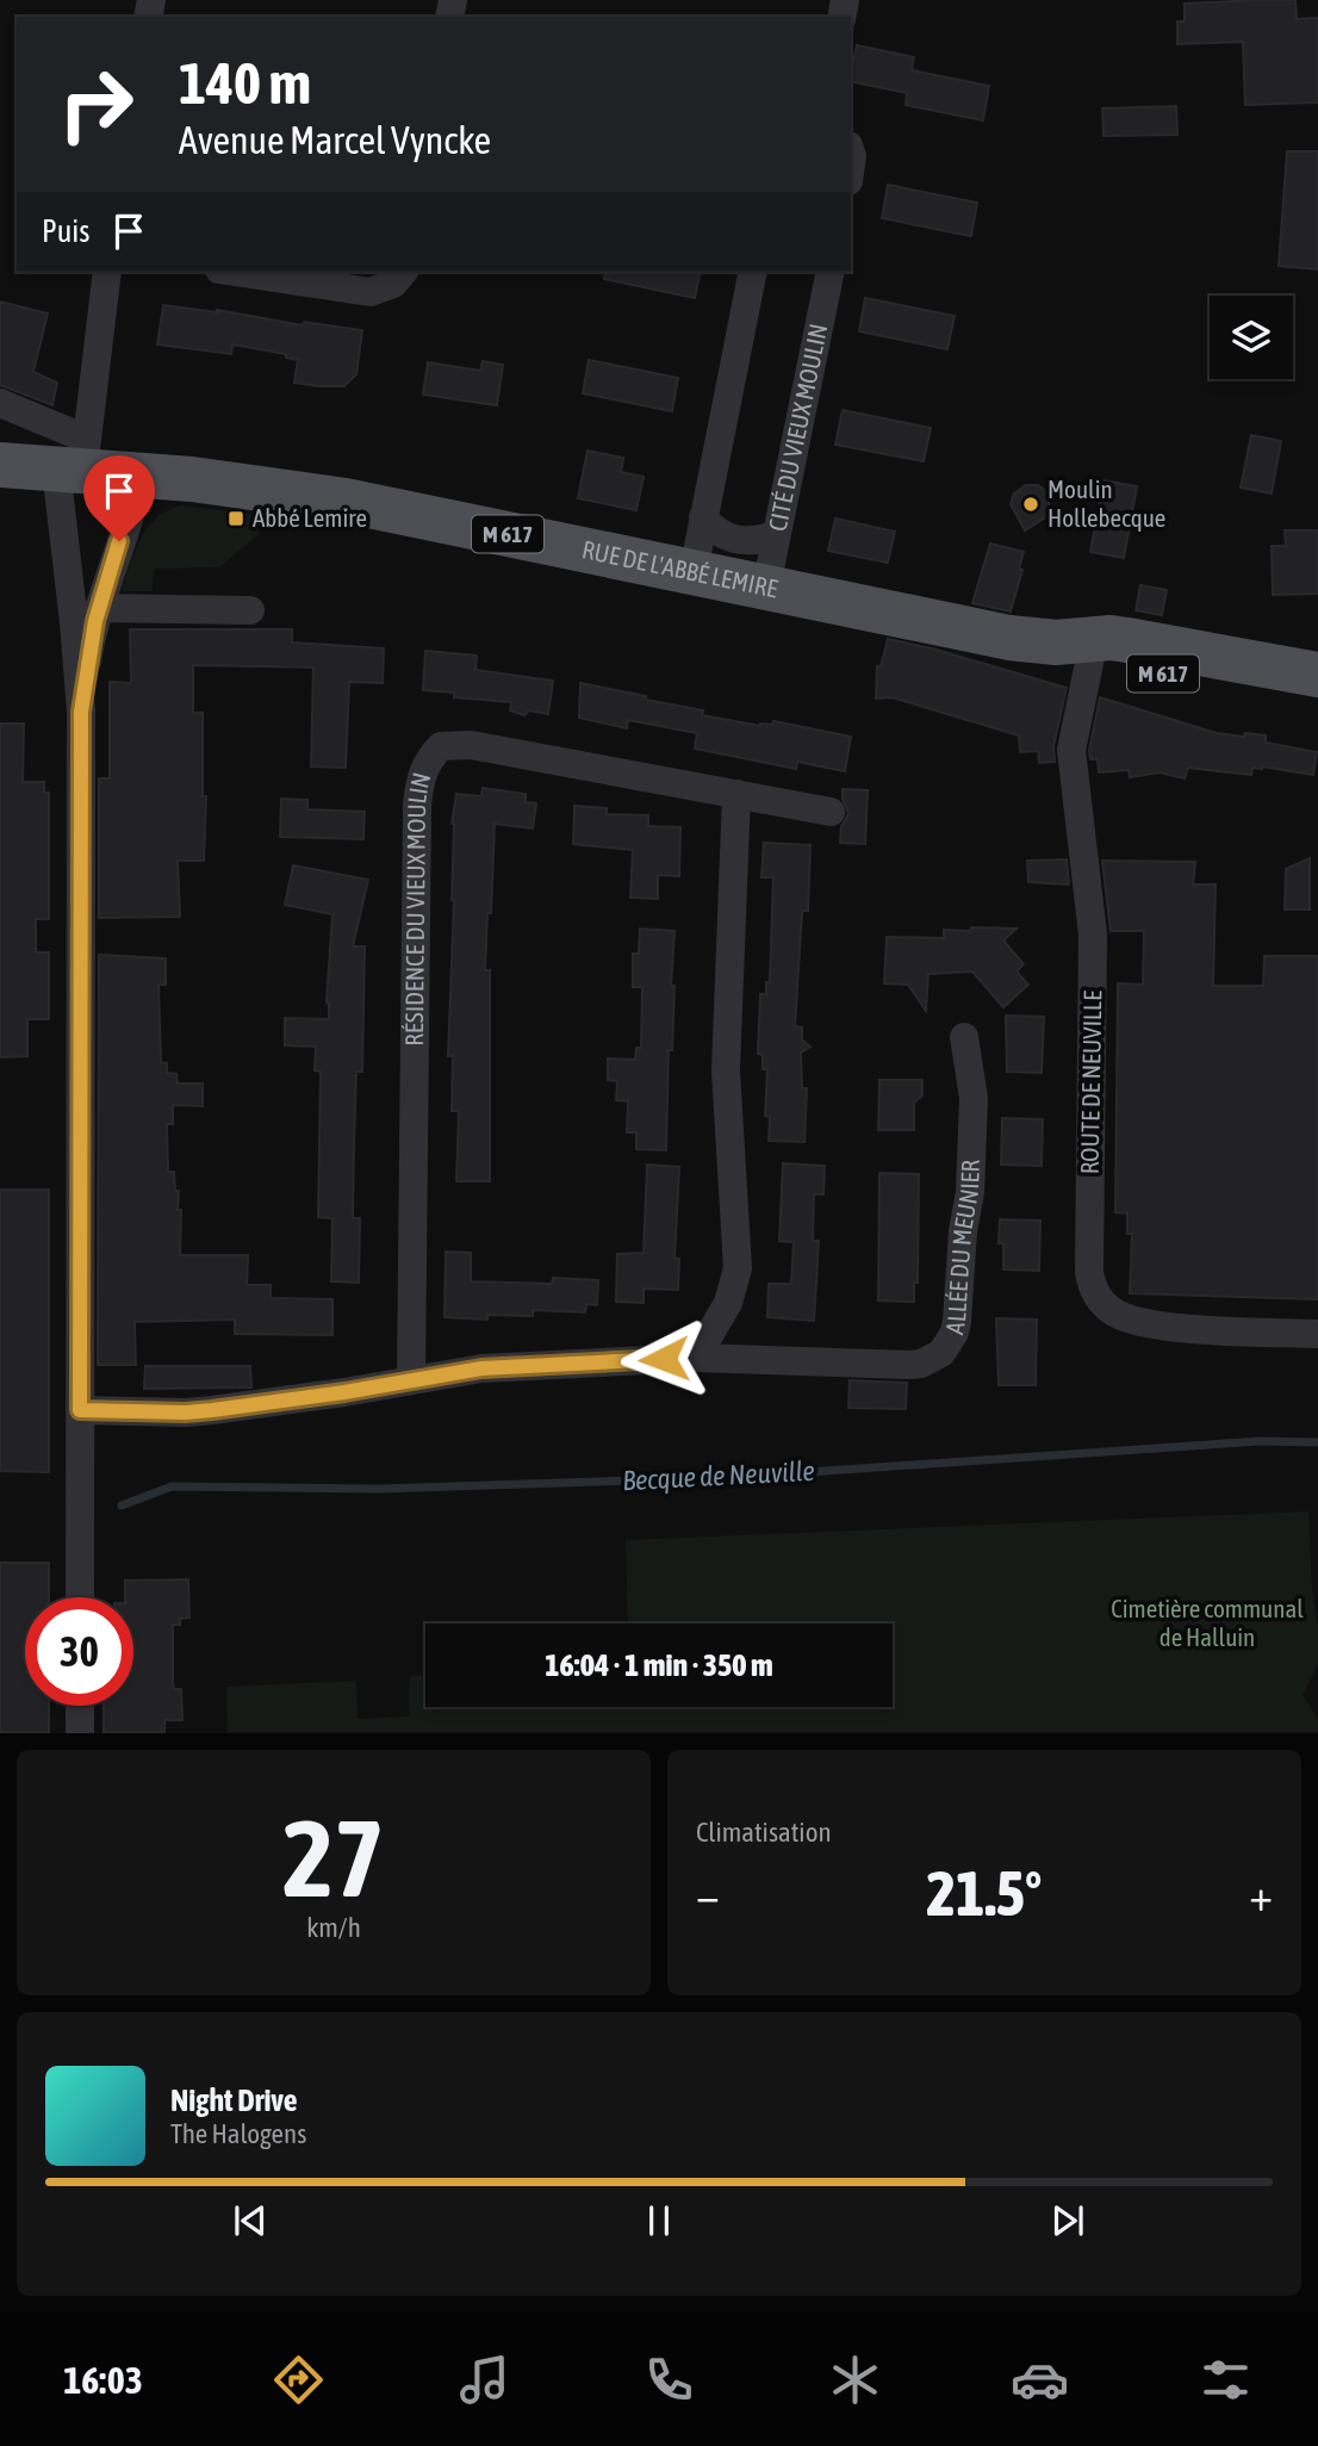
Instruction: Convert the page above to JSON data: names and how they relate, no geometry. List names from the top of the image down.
{
  "streets": {
    "main road": ["M 617", "RUE DE L'ABBÉ LEMIRE"],
    "street": [
      "CITÉ DU VIEUX MOULIN",
      "RÉSIDENCE DU VIEUX MOULIN",
      "ROUTE DE NEUVILLE",
      "ALLÉE DU MEUNIER"
    ]
  },
  "crossings": [
    ["CITÉ DU VIEUX MOULIN", "RUE DE L'ABBÉ LEMIRE"],
    ["RUE DE L'ABBÉ LEMIRE", "ROUTE DE NEUVILLE"]
  ],
  "water": ["Becque de Neuville"],
  "parks": ["Cimetière communal de Halluin"],
  "places": {
    "other": ["Moulin Hollebecque"],
    "transit": ["Abbé Lemire"]
  },
  "page": {
    "turn": ["140 m", "Avenue Marcel Vyncke"],
    "then": "Puis",
    "limit": "30",
    "trip": "16:04 · 1 min · 350 m",
    "tile": [
      ["27", "km/h"],
      "Climatisation"
    ],
    "heat": ["−", "21.5°", "+"],
    "song": ["Night Drive", "The Halogens"],
    "tabs": "16:03"
  }
}
